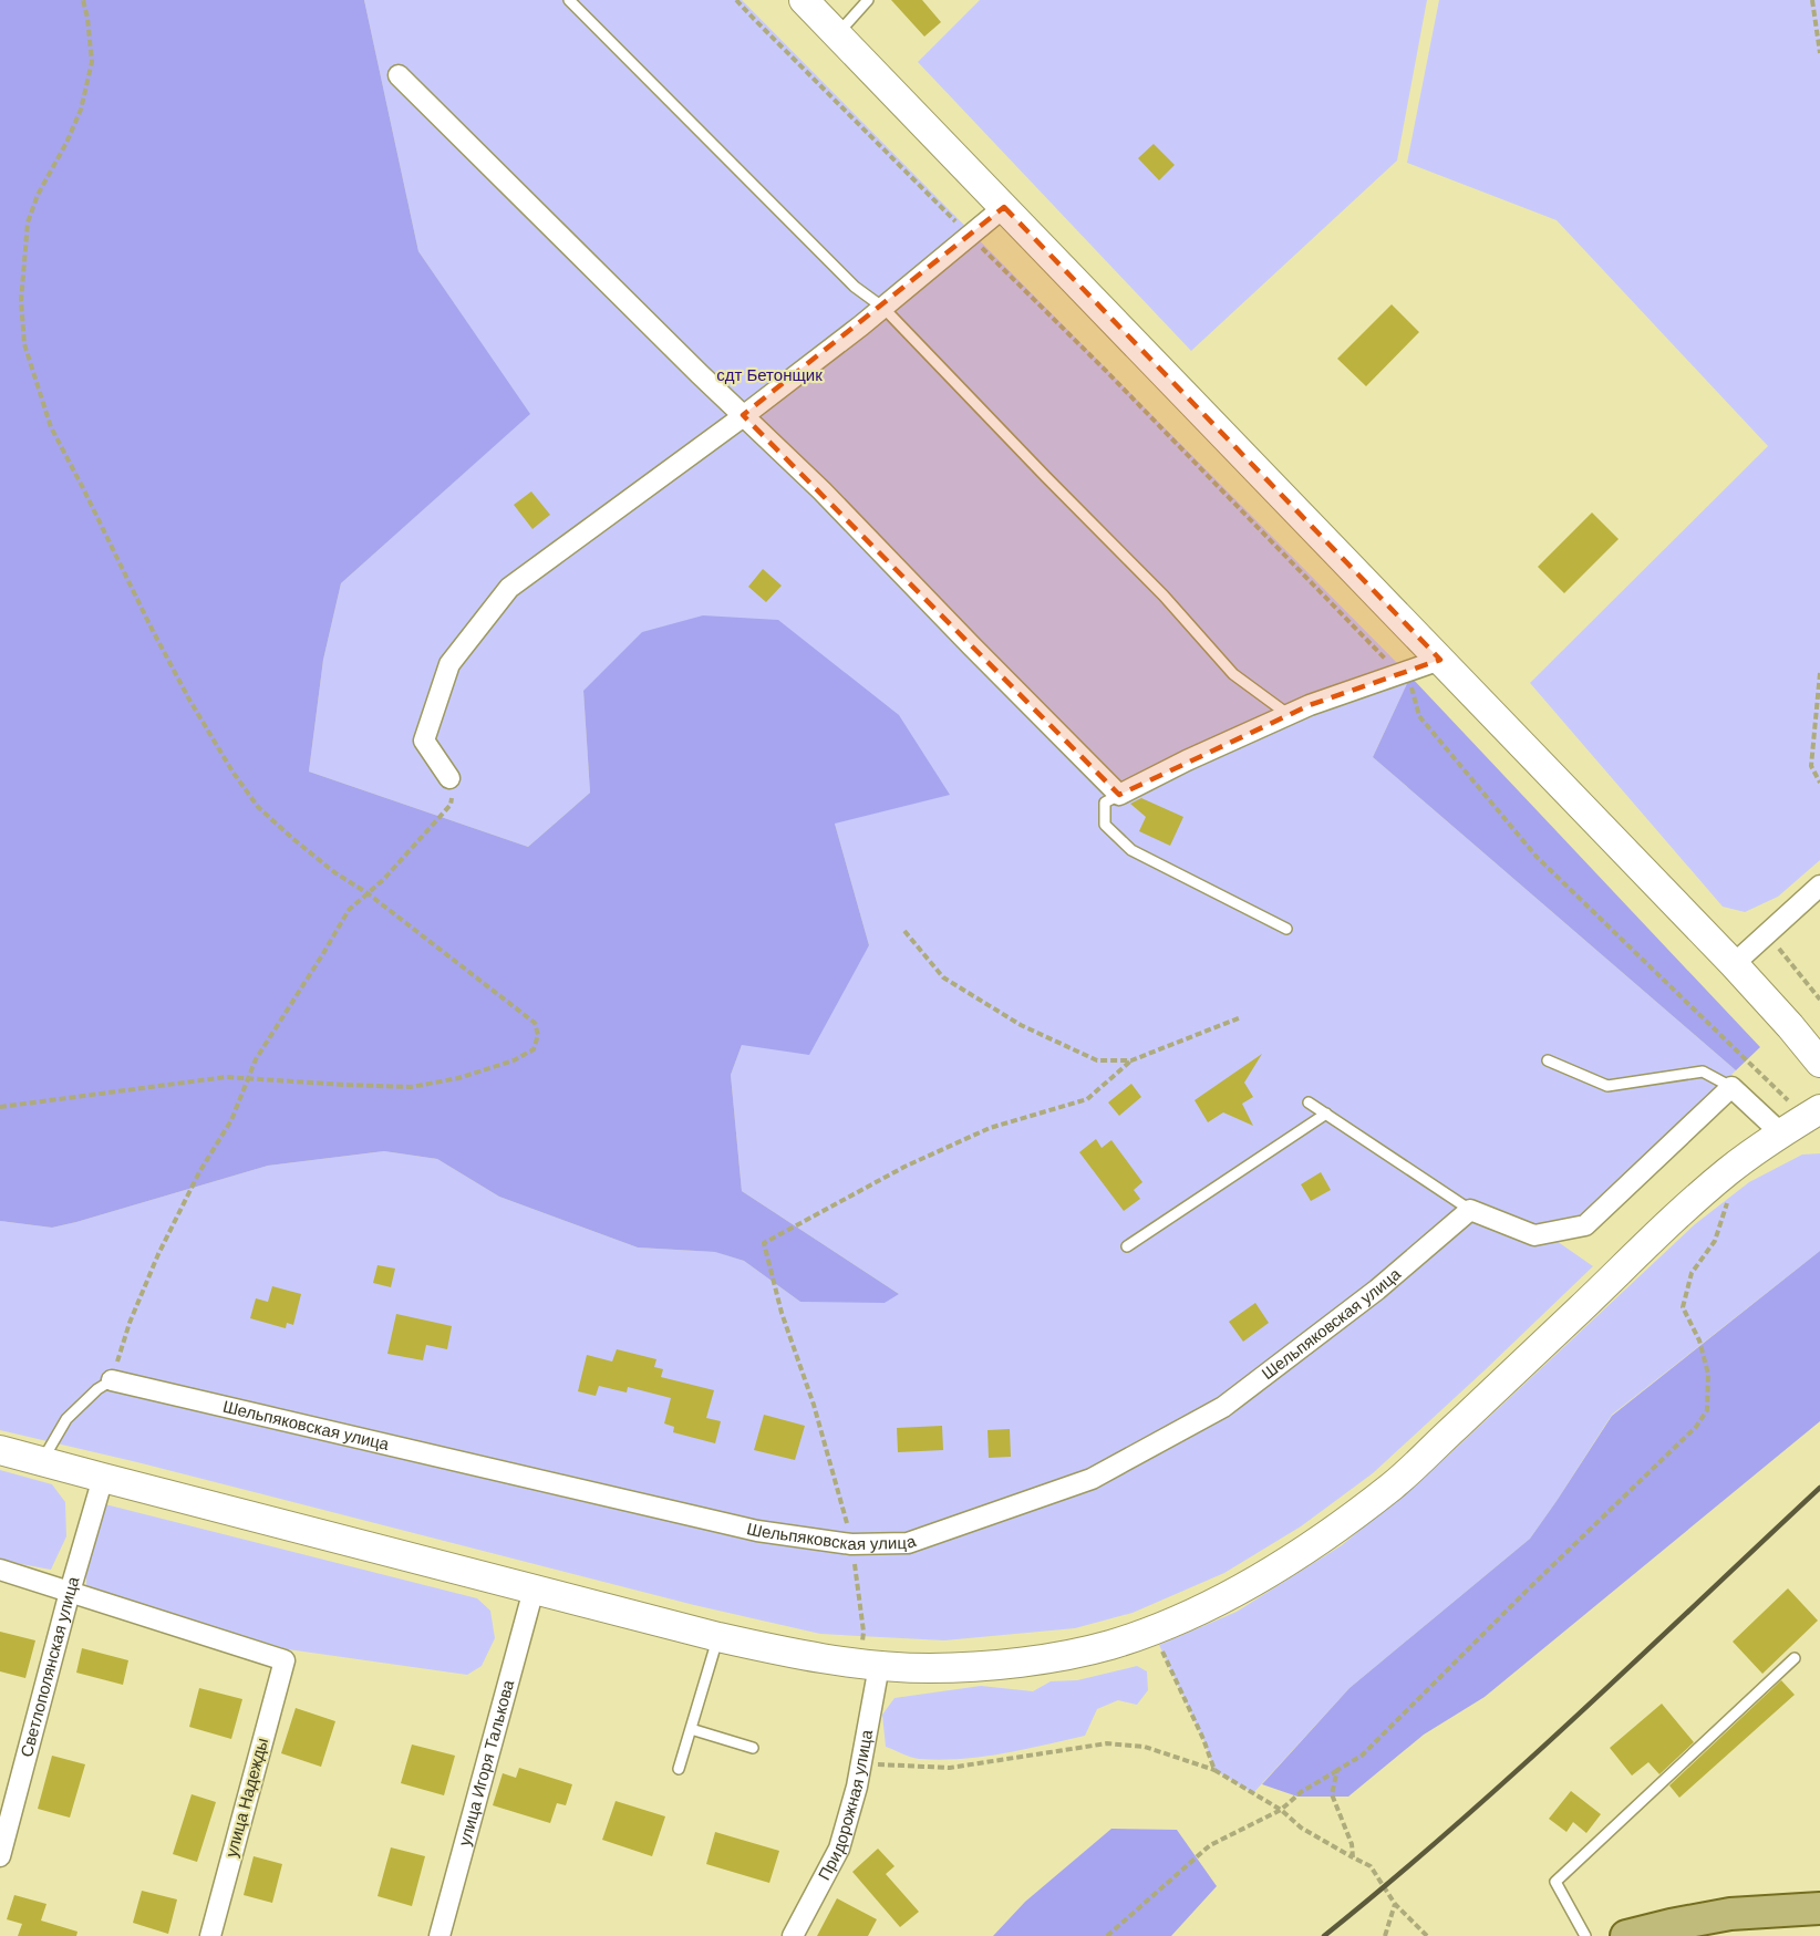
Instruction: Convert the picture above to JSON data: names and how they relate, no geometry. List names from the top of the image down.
{
  "streets": {
    "street": [
      "Шельпяковская улица",
      "Светлополянская улица",
      "улица Игоря Талькова",
      "улица Надежды",
      "Придорожная улица"
    ]
  },
  "crossings": [
    ["Светлополянская улица", "улица Надежды"]
  ],
  "parks": ["сдт Бетонщик"]
}
